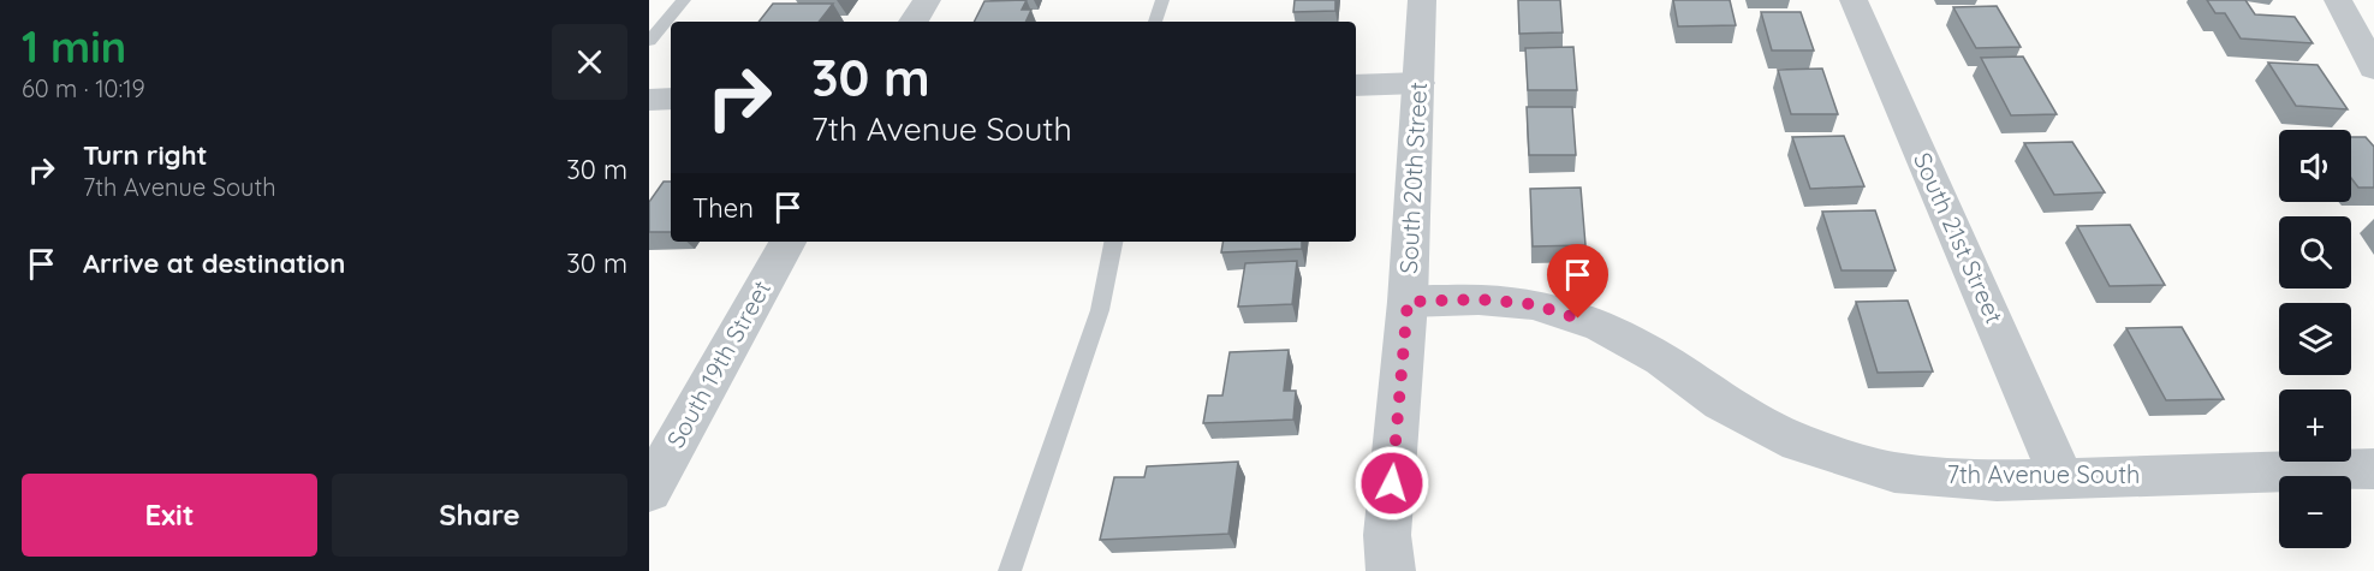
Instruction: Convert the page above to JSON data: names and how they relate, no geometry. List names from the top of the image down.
{
  "streets": {
    "street": [
      "South 20th Street",
      "South 21st Street",
      "South 19th Street",
      "7th Avenue South"
    ]
  },
  "crossings": [
    ["South 20th Street", "7th Avenue South"],
    ["South 21st Street", "7th Avenue South"]
  ],
  "page": {
    "heading": ["1 min", "60 m · 10:19"],
    "turn": ["30 m", "7th Avenue South"],
    "list": [
      {
        "name": "Turn right",
        "note": "7th Avenue South",
        "value": "30 m"
      },
      {
        "name": "Arrive at destination",
        "value": "30 m"
      }
    ],
    "map_buttons": ["+", "−"],
    "then": "Then",
    "buttons": ["Exit", "Share"]
  }
}
